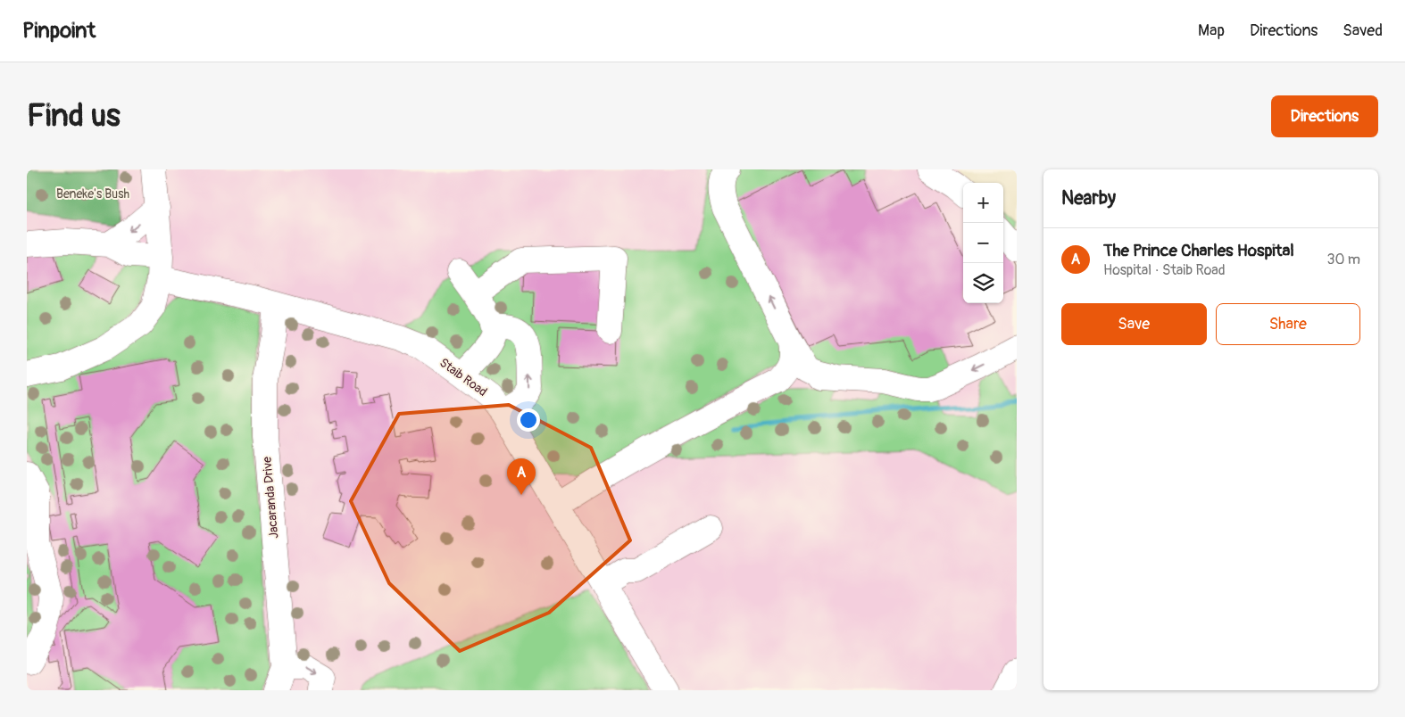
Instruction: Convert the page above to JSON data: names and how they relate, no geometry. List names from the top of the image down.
{
  "streets": {
    "street": ["Staib Road", "Jacaranda Drive"]
  },
  "crossings": [
    ["Staib Road", "Jacaranda Drive"]
  ],
  "parks": ["Beneke's Bush"],
  "page": {
    "header": "Pinpoint",
    "nav": ["Map", "Directions", "Saved"],
    "buttons": [
      "Directions",
      ["Save", "Share"]
    ],
    "title": "Find us",
    "heading": "Nearby",
    "map_buttons": ["+", "−"],
    "list": [
      {
        "mark": "A",
        "name": "The Prince Charles Hospital",
        "note": "Hospital · Staib Road",
        "value": "30 m"
      }
    ],
    "pins": "A"
  }
}
